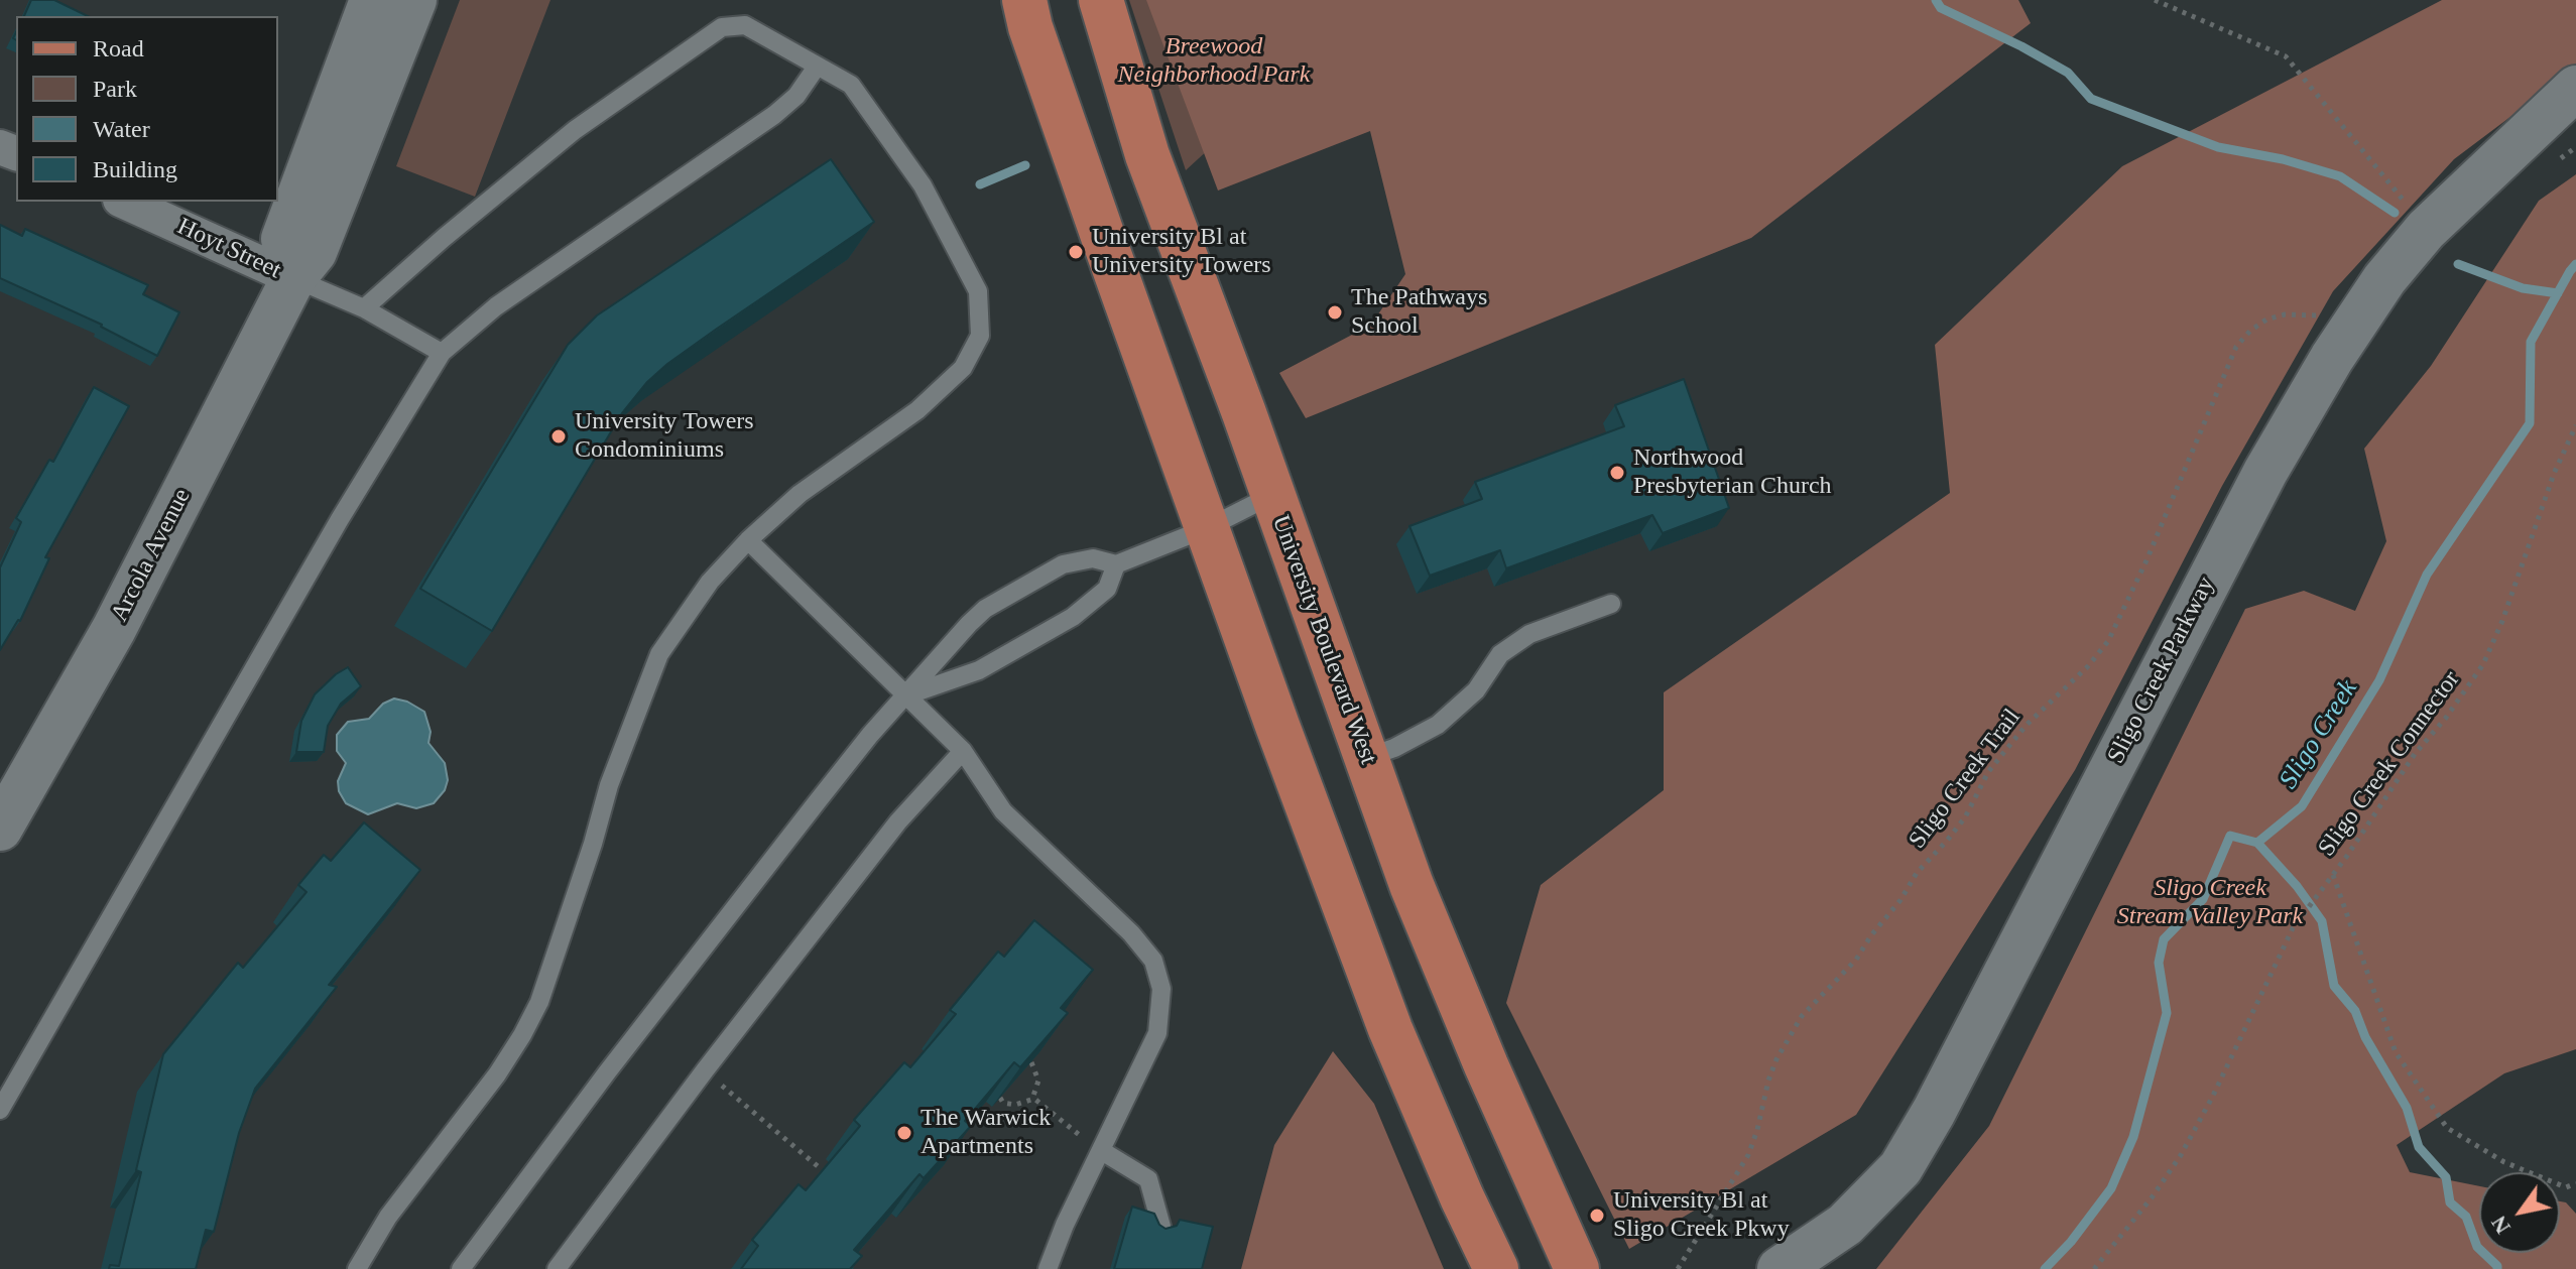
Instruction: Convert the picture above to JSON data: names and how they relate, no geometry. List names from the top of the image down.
{
  "streets": {
    "main road": ["University Boulevard West"],
    "street": ["Hoyt Street", "Arcola Avenue", "Sligo Creek Parkway"],
    "path": ["Sligo Creek Connector", "Sligo Creek Trail"]
  },
  "crossings": [
    ["Hoyt Street", "Arcola Avenue"]
  ],
  "water": ["Sligo Creek"],
  "parks": ["Breewood Neighborhood Park", "Sligo Creek Stream Valley Park"],
  "places": [
    "University Bl at University Towers",
    "The Pathways School",
    "University Towers Condominiums",
    "Northwood Presbyterian Church",
    "The Warwick Apartments",
    "University Bl at Sligo Creek Pkwy"
  ],
  "legend": [
    "Road",
    "Park",
    "Water",
    "Building"
  ],
  "north": "bottom left"
}
